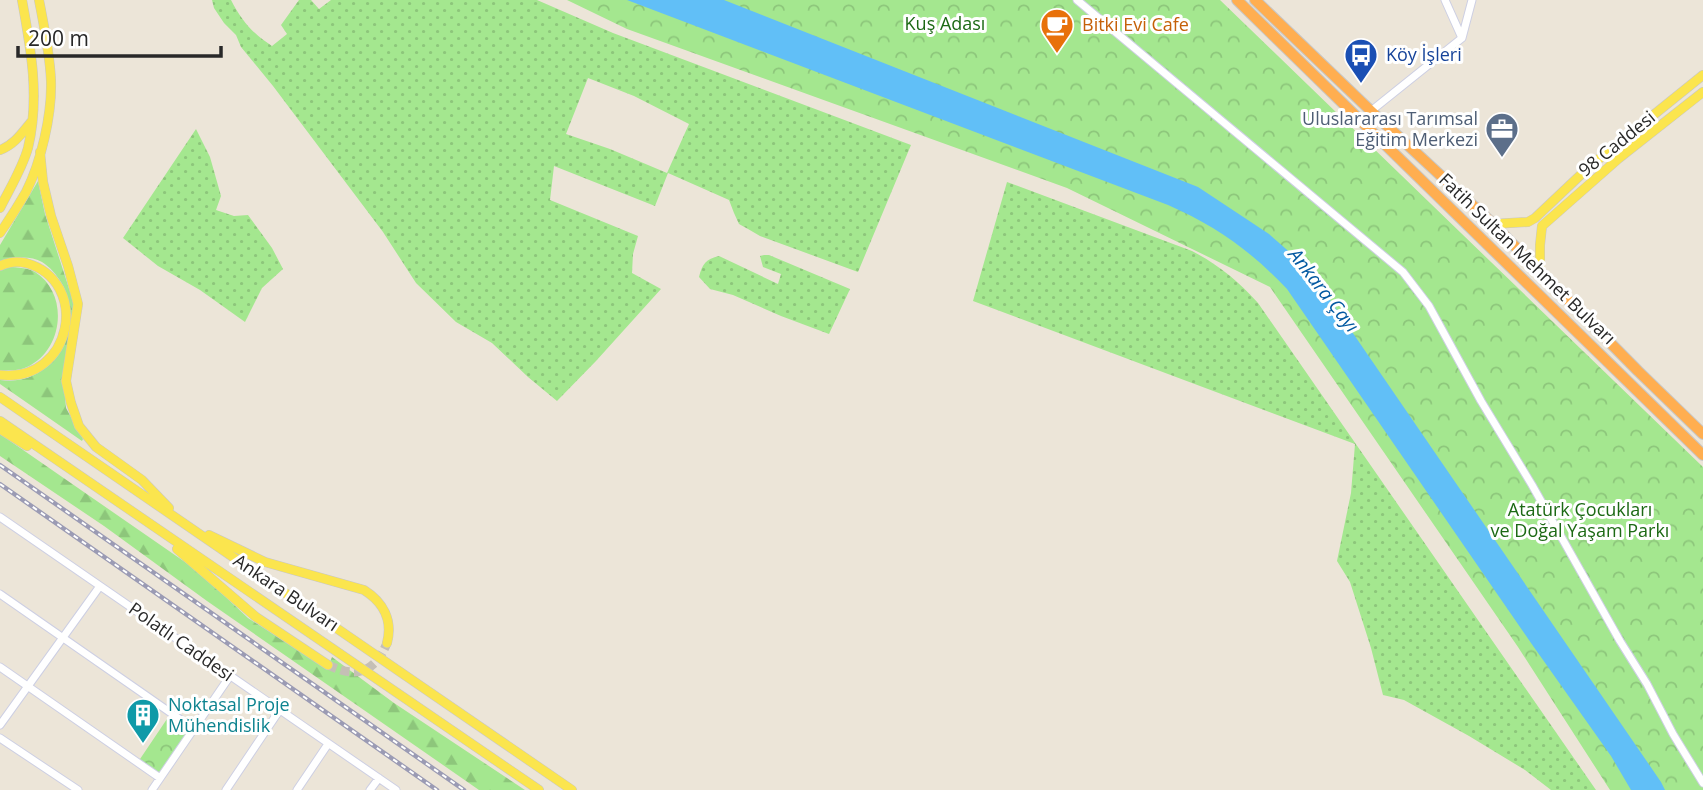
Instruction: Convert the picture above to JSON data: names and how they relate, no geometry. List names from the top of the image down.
{
  "streets": {
    "highway": ["Fatih Sultan Mehmet Bulvarı"],
    "main road": ["98 Caddesi", "Ankara Bulvarı"],
    "street": ["Polatlı Caddesi"]
  },
  "water": ["Ankara Çayı"],
  "parks": ["Kuş Adası", "Atatürk Çocukları ve Doğal Yaşam Parkı"],
  "places": {
    "cafe": ["Bitki Evi Cafe"],
    "bus stop": ["Köy İşleri"],
    "office": ["Uluslararası Tarımsal Eğitim Merkezi"],
    "building": ["Noktasal Proje Mühendislik"]
  },
  "scale_bar": "200 m"
}
